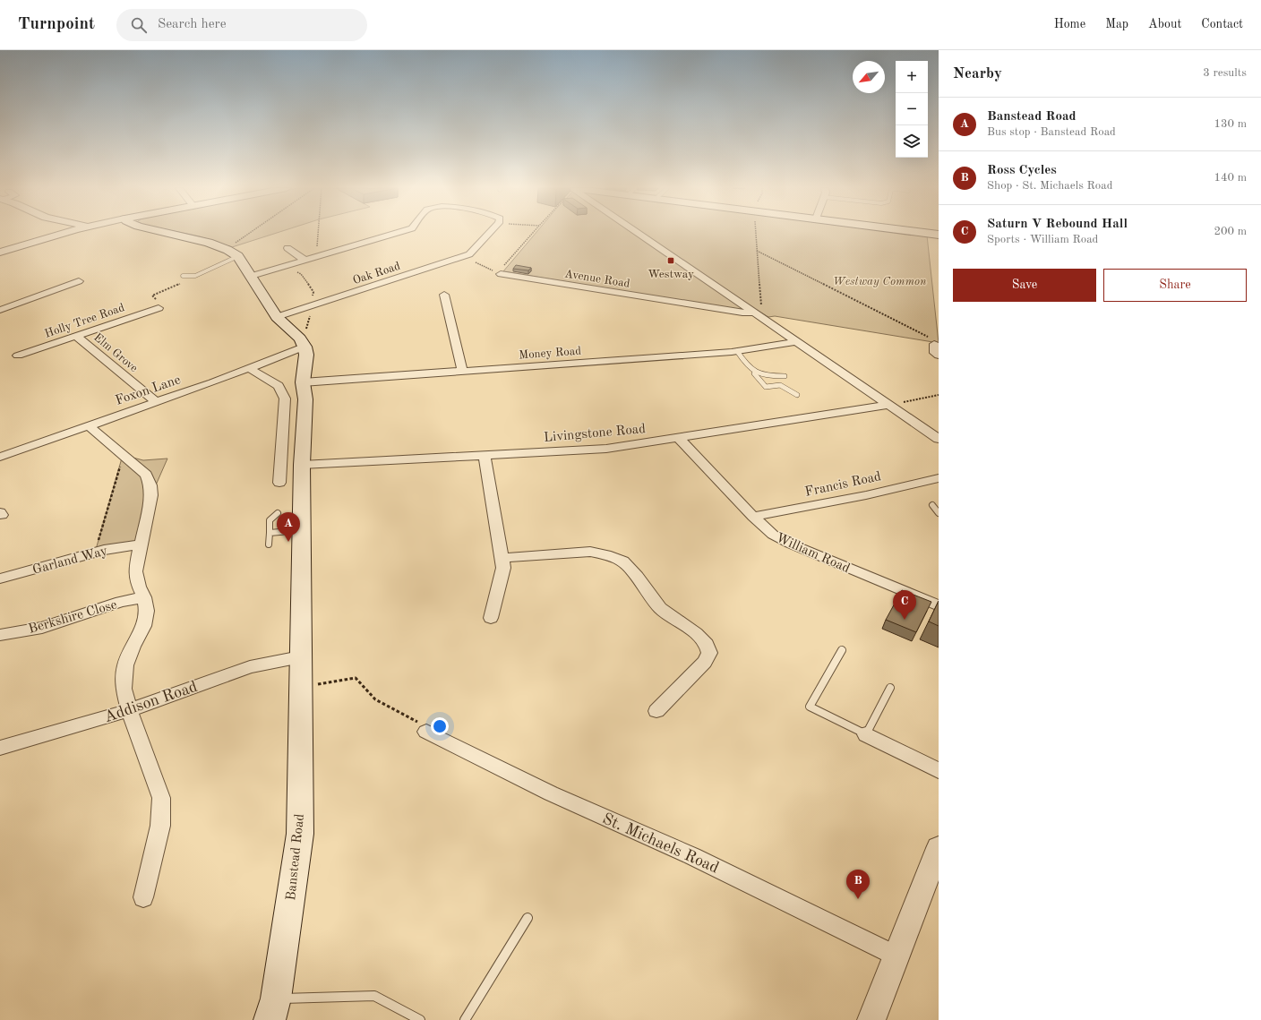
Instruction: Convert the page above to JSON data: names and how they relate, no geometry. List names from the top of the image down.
{
  "streets": {
    "main road": ["Banstead Road"],
    "street": [
      "Oak Road",
      "Avenue Road",
      "Holly Tree Road",
      "Elm Grove",
      "Money Road",
      "Foxon Lane",
      "Livingstone Road",
      "Francis Road",
      "William Road",
      "Garland Way",
      "Berkshire Close",
      "Addison Road",
      "St. Michaels Road"
    ]
  },
  "crossings": [
    ["Holly Tree Road", "Elm Grove"],
    ["Elm Grove", "Foxon Lane"],
    ["Money Road", "Banstead Road"],
    ["Foxon Lane", "Banstead Road"],
    ["Livingstone Road", "William Road"],
    ["Livingstone Road", "Banstead Road"],
    ["Francis Road", "William Road"],
    ["Addison Road", "Banstead Road"]
  ],
  "parks": ["Westway Common"],
  "places": {
    "transit": ["Westway"]
  },
  "north": "bottom left",
  "page": {
    "header": "Turnpoint",
    "search": "Search here",
    "nav": [
      "Home",
      "Map",
      "About",
      "Contact"
    ],
    "heading": ["Nearby", "3 results"],
    "map_buttons": ["+", "−"],
    "list": [
      {
        "mark": "A",
        "name": "Banstead Road",
        "note": "Bus stop · Banstead Road",
        "value": "130 m"
      },
      {
        "mark": "B",
        "name": "Ross Cycles",
        "note": "Shop · St. Michaels Road",
        "value": "140 m"
      },
      {
        "mark": "C",
        "name": "Saturn V Rebound Hall",
        "note": "Sports · William Road",
        "value": "200 m"
      }
    ],
    "buttons": ["Save", "Share"],
    "pins": ["A", "C", "B"]
  }
}
